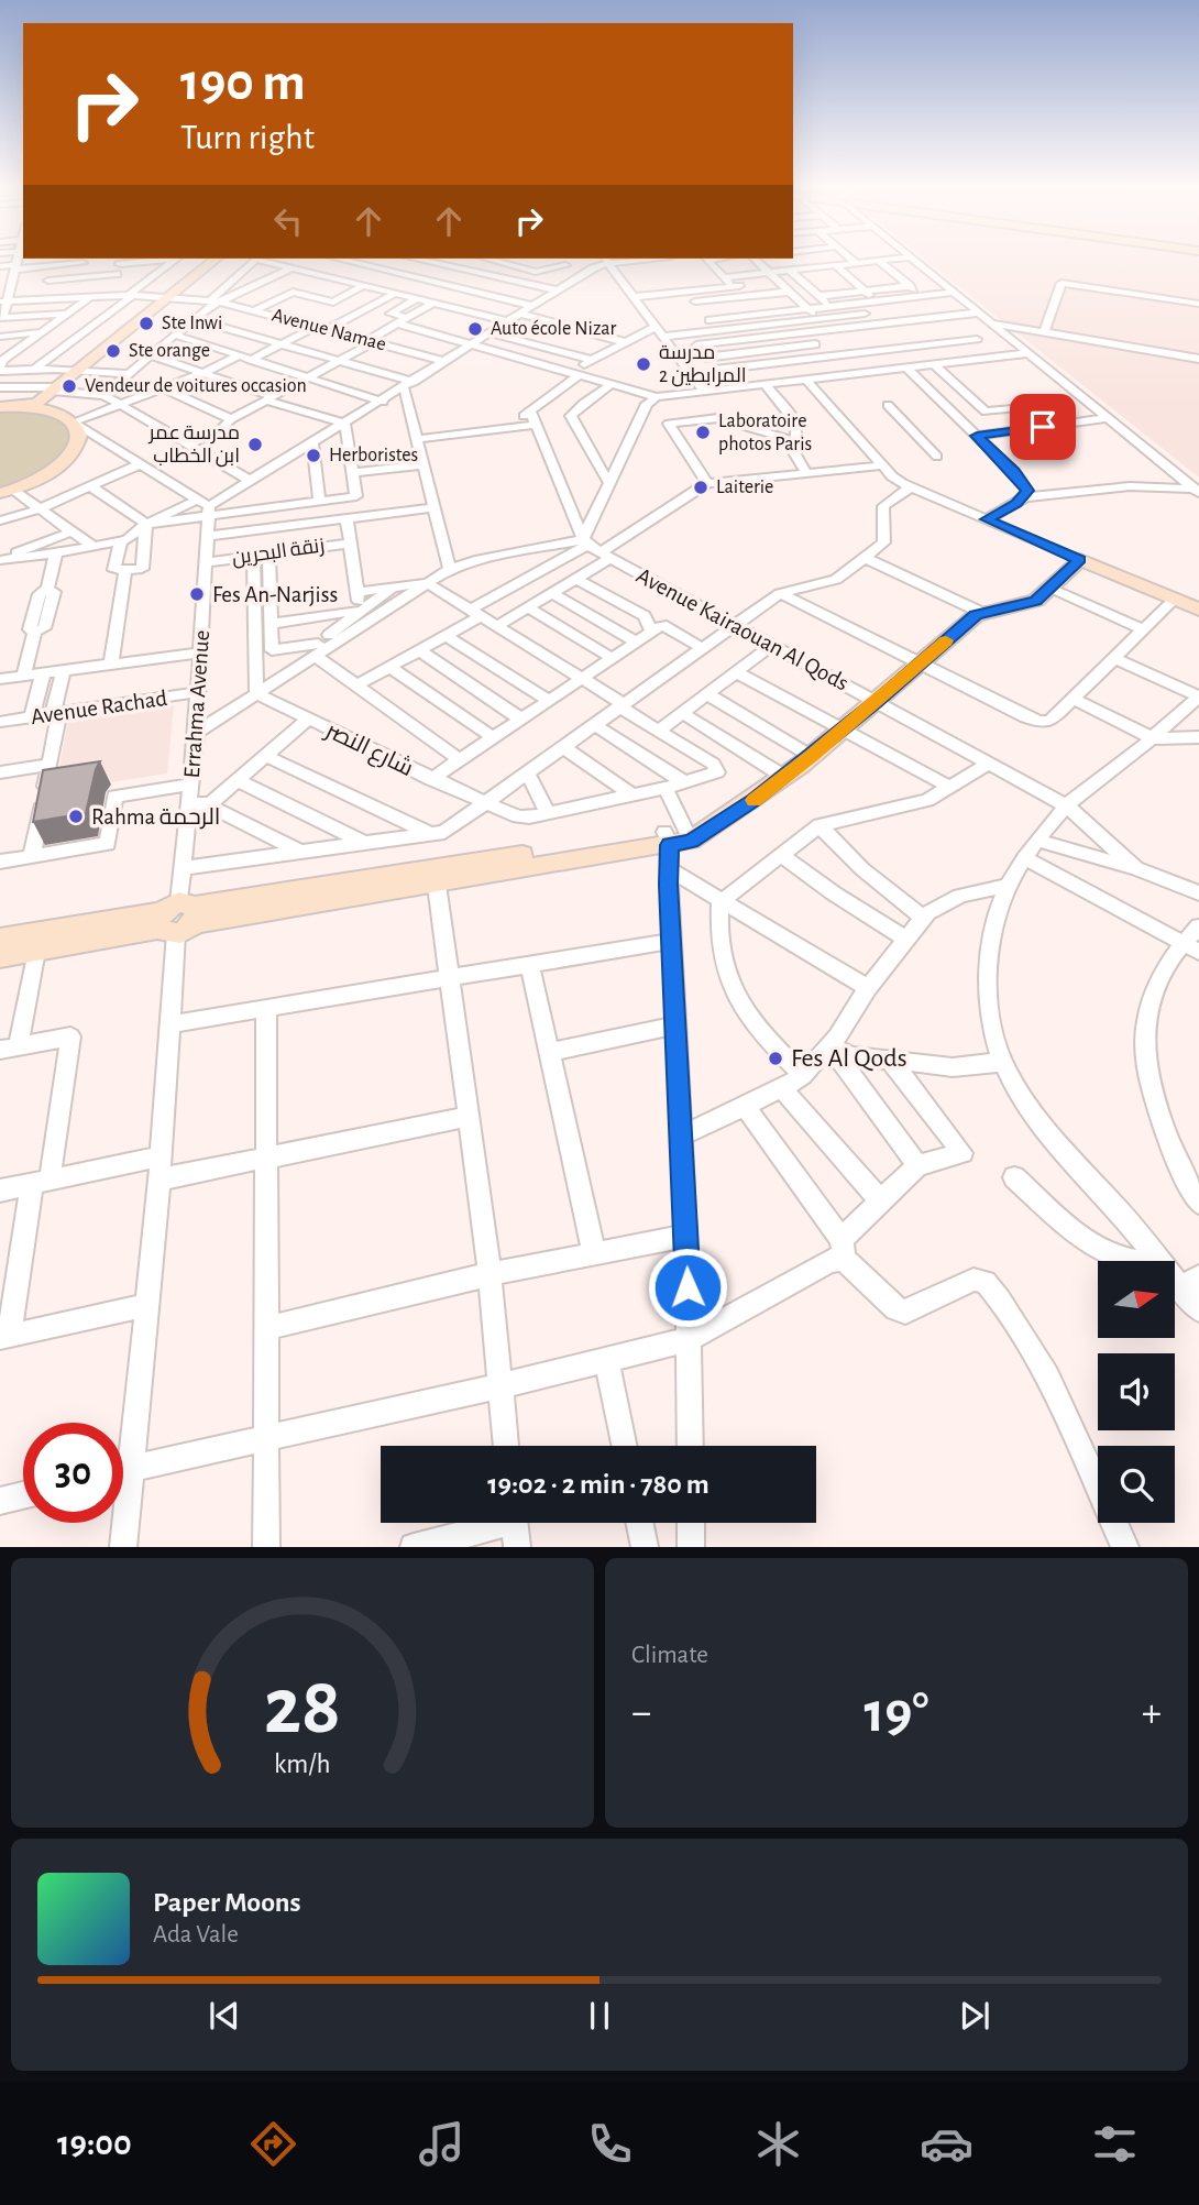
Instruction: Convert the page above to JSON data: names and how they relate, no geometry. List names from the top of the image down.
{
  "streets": {
    "street": [
      "Avenue Namae",
      "زنقة البحرين",
      "Avenue Kairaouan Al Qods",
      "Errahma Avenue",
      "Avenue Rachad",
      "شارع النصر"
    ]
  },
  "crossings": [
    ["زنقة البحرين", "Errahma Avenue"],
    ["Errahma Avenue", "Avenue Rachad"]
  ],
  "places": [
    "Ste Inwi",
    "Auto école Nizar",
    "Ste orange",
    "مدرسة المرابطين 2",
    "Vendeur de voitures occasion",
    "Laboratoire photos Paris",
    "مدرسة عمر ابن الخطاب",
    "Herboristes",
    "Laiterie",
    "Fes An-Narjiss",
    "Rahma الرحمة",
    "Fes Al Qods"
  ],
  "north": "right",
  "page": {
    "turn": ["190 m", "Turn right"],
    "limit": "30",
    "trip": "19:02 · 2 min · 780 m",
    "tile": "Climate",
    "heat": ["−", "19°", "+"],
    "song": ["Paper Moons", "Ada Vale"],
    "tabs": "19:00",
    "gauge": ["28", "km/h"]
  }
}
